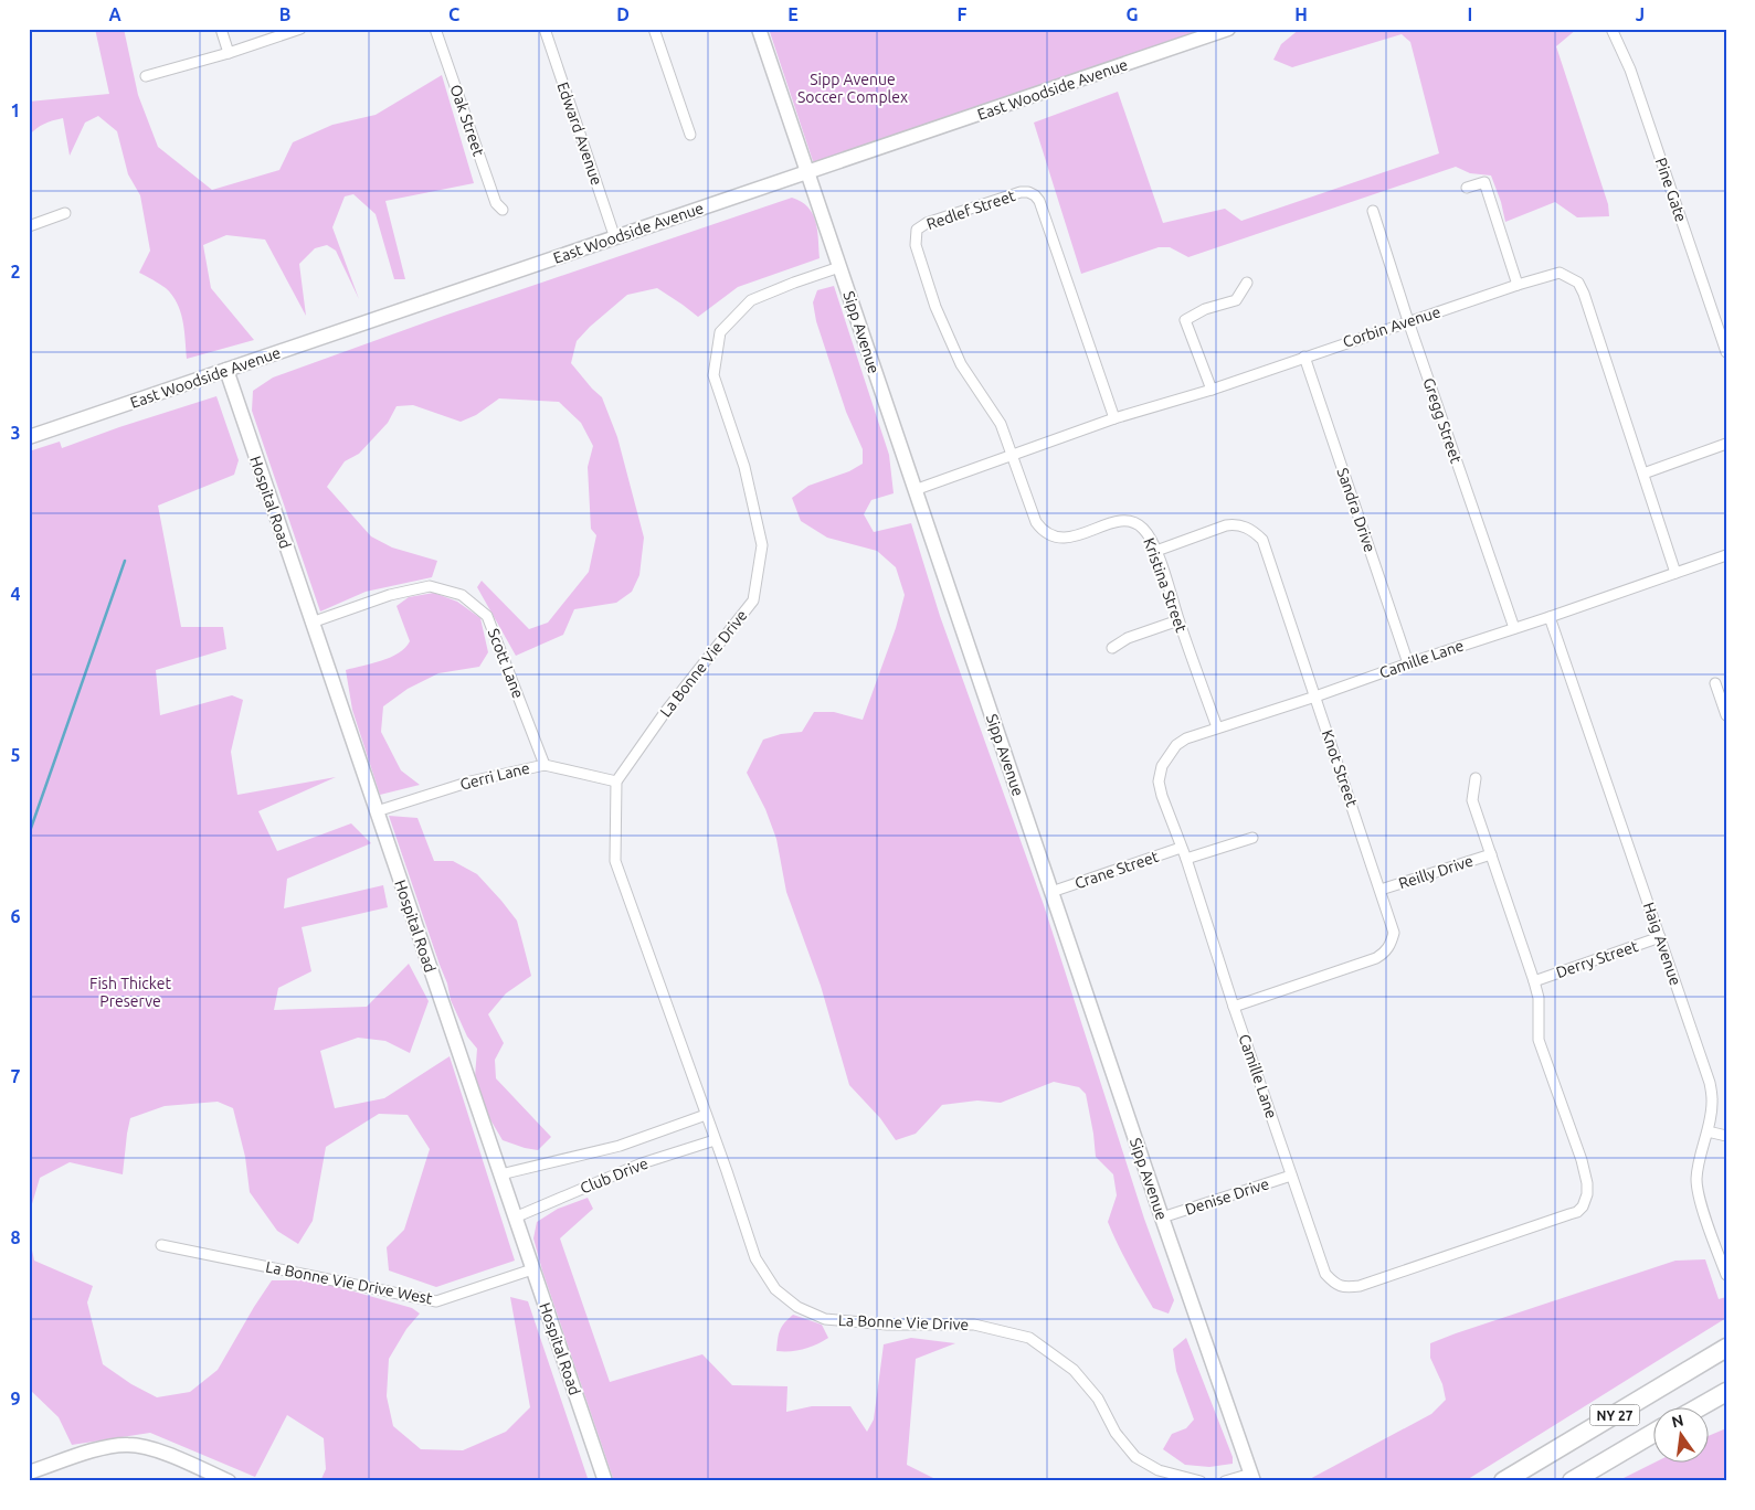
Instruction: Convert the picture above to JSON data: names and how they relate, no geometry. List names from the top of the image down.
{
  "streets": {
    "highway": ["NY 27"],
    "street": [
      "East Woodside Avenue",
      "Oak Street",
      "Edward Avenue",
      "Pine Gate",
      "Redlef Street",
      "Corbin Avenue",
      "Sipp Avenue",
      "Gregg Street",
      "Hospital Road",
      "Sandra Drive",
      "Kristina Street",
      "Camille Lane",
      "Scott Lane",
      "La Bonne Vie Drive",
      "Knot Street",
      "Gerri Lane",
      "Crane Street",
      "Reilly Drive",
      "Haig Avenue",
      "Derry Street",
      "Club Drive",
      "Denise Drive",
      "La Bonne Vie Drive West"
    ]
  },
  "crossings": [
    ["East Woodside Avenue", "Edward Avenue"],
    ["East Woodside Avenue", "Sipp Avenue"],
    ["East Woodside Avenue", "Hospital Road"],
    ["Redlef Street", "Corbin Avenue"],
    ["Redlef Street", "Kristina Street"],
    ["Corbin Avenue", "Sipp Avenue"],
    ["Corbin Avenue", "Gregg Street"],
    ["Corbin Avenue", "Sandra Drive"],
    ["Corbin Avenue", "Kristina Street"],
    ["Corbin Avenue", "Camille Lane"],
    ["Sipp Avenue", "La Bonne Vie Drive"],
    ["Sipp Avenue", "Crane Street"],
    ["Sipp Avenue", "Denise Drive"],
    ["Gregg Street", "Camille Lane"],
    ["Hospital Road", "Scott Lane"],
    ["Hospital Road", "Gerri Lane"],
    ["Hospital Road", "Club Drive"],
    ["Hospital Road", "La Bonne Vie Drive West"],
    ["Sandra Drive", "Camille Lane"],
    ["Kristina Street", "Camille Lane"],
    ["Kristina Street", "Knot Street"],
    ["Camille Lane", "Knot Street"],
    ["Camille Lane", "Crane Street"],
    ["Camille Lane", "Reilly Drive"],
    ["Camille Lane", "Haig Avenue"],
    ["Camille Lane", "Derry Street"],
    ["Camille Lane", "Denise Drive"],
    ["Scott Lane", "Gerri Lane"],
    ["La Bonne Vie Drive", "Gerri Lane"],
    ["La Bonne Vie Drive", "Club Drive"],
    ["Knot Street", "Reilly Drive"],
    ["Haig Avenue", "Derry Street"]
  ],
  "parks": ["Sipp Avenue Soccer Complex", "Fish Thicket Preserve"],
  "north": "top",
  "grid": {
    "columns": [
      "A",
      "B",
      "C",
      "D",
      "E",
      "F",
      "G",
      "H",
      "I",
      "J"
    ],
    "rows": [
      "1",
      "2",
      "3",
      "4",
      "5",
      "6",
      "7",
      "8",
      "9"
    ]
  }
}
